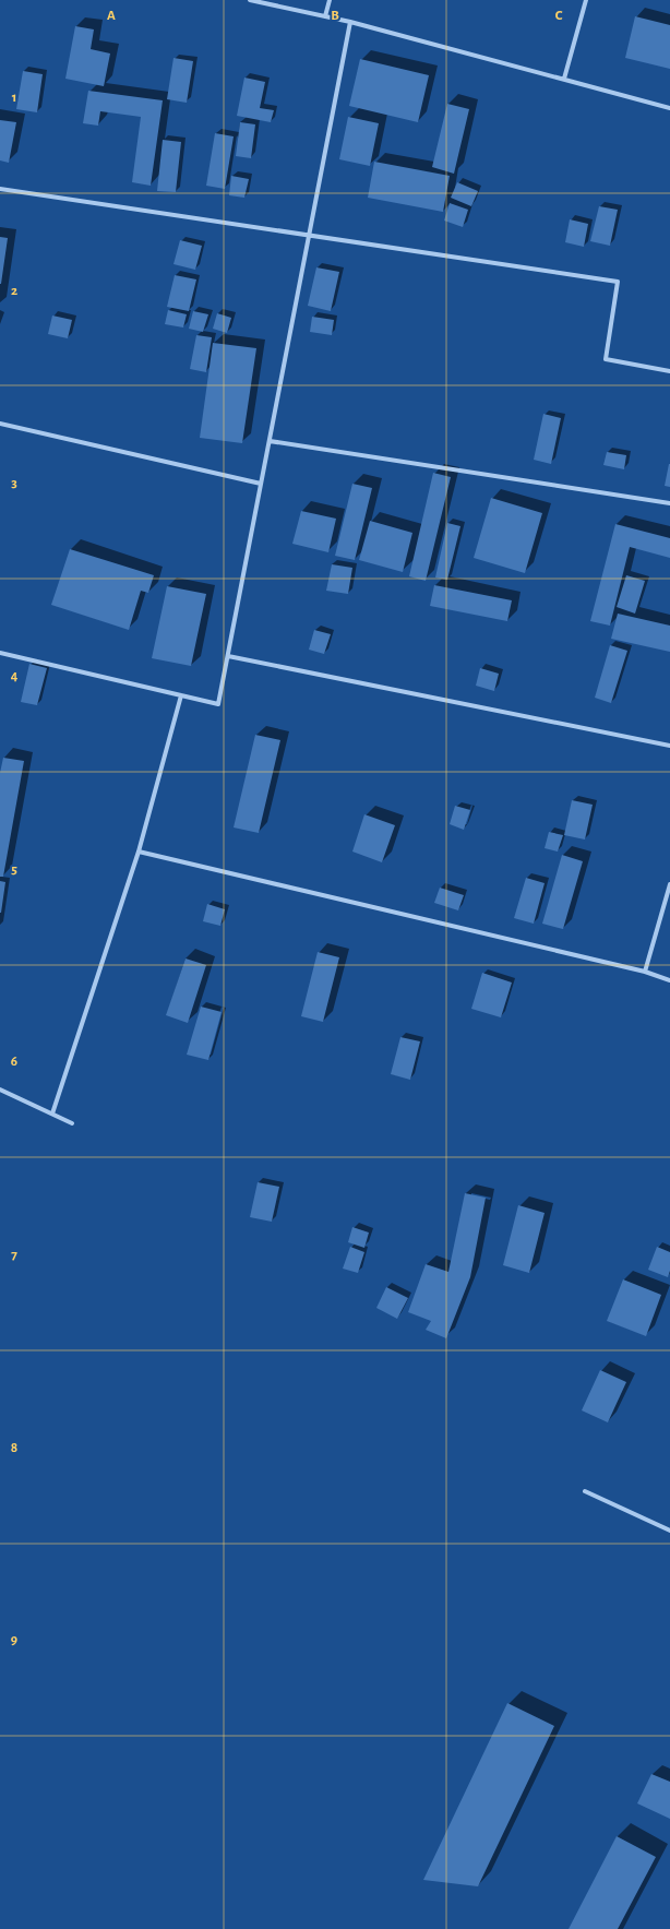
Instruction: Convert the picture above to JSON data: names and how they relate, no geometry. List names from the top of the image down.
{
  "grid": {
    "columns": ["A", "B", "C"],
    "rows": [
      "1",
      "2",
      "3",
      "4",
      "5",
      "6",
      "7",
      "8",
      "9"
    ]
  }
}
